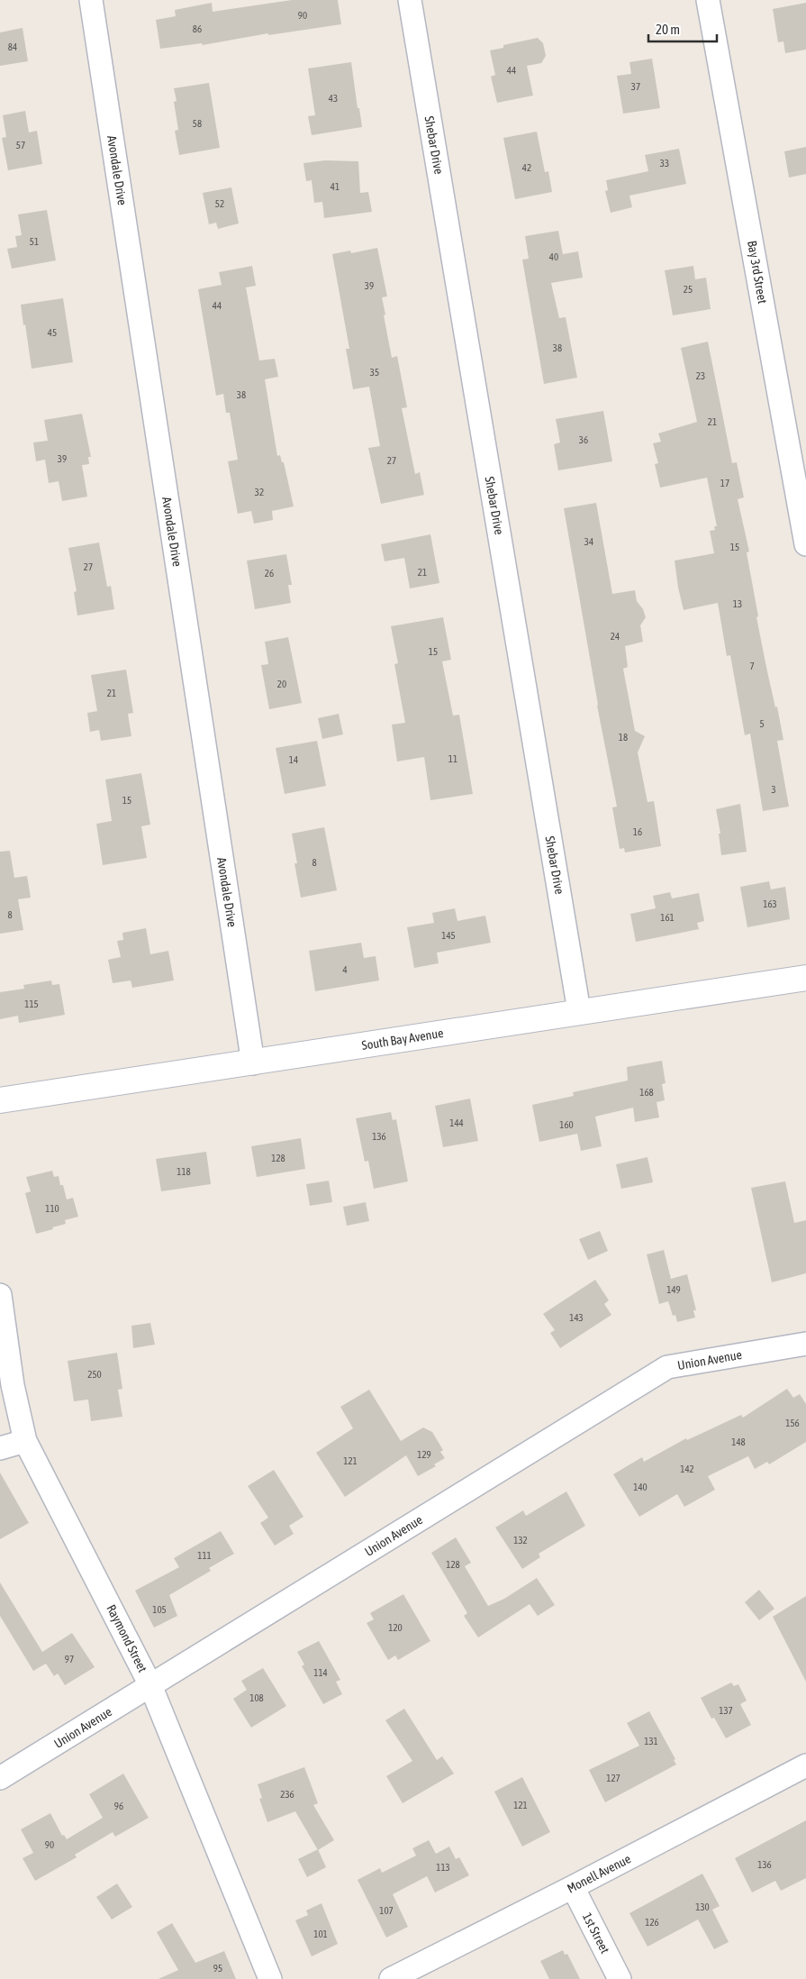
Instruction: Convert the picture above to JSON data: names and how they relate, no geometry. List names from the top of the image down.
{
  "streets": {
    "street": [
      "Shebar Drive",
      "Avondale Drive",
      "Bay 3rd Street",
      "South Bay Avenue",
      "Union Avenue",
      "Raymond Street",
      "Monell Avenue",
      "1st Street"
    ]
  },
  "crossings": [
    ["Shebar Drive", "South Bay Avenue"],
    ["Avondale Drive", "South Bay Avenue"],
    ["Union Avenue", "Raymond Street"],
    ["Monell Avenue", "1st Street"]
  ],
  "house_numbers": [
    "90",
    "86",
    "84",
    "44",
    "37",
    "43",
    "58",
    "57",
    "33",
    "42",
    "41",
    "52",
    "51",
    "40",
    "39",
    "25",
    "44",
    "45",
    "38",
    "35",
    "23",
    "38",
    "21",
    "36",
    "39",
    "27",
    "17",
    "32",
    "34",
    "15",
    "27",
    "21",
    "26",
    "13",
    "24",
    "15",
    "7",
    "20",
    "21",
    "5",
    "18",
    "11",
    "14",
    "3",
    "15",
    "16",
    "8",
    "163",
    "8",
    "161",
    "145",
    "4",
    "115",
    "168",
    "144",
    "160",
    "136",
    "128",
    "118",
    "110",
    "149",
    "143",
    "250",
    "156",
    "148",
    "129",
    "121",
    "142",
    "140",
    "132",
    "111",
    "128",
    "105",
    "120",
    "97",
    "114",
    "108",
    "137",
    "131",
    "127",
    "236",
    "121",
    "96",
    "90",
    "136",
    "113",
    "130",
    "107",
    "126",
    "101",
    "95"
  ],
  "scale_bar": "20 m"
}
